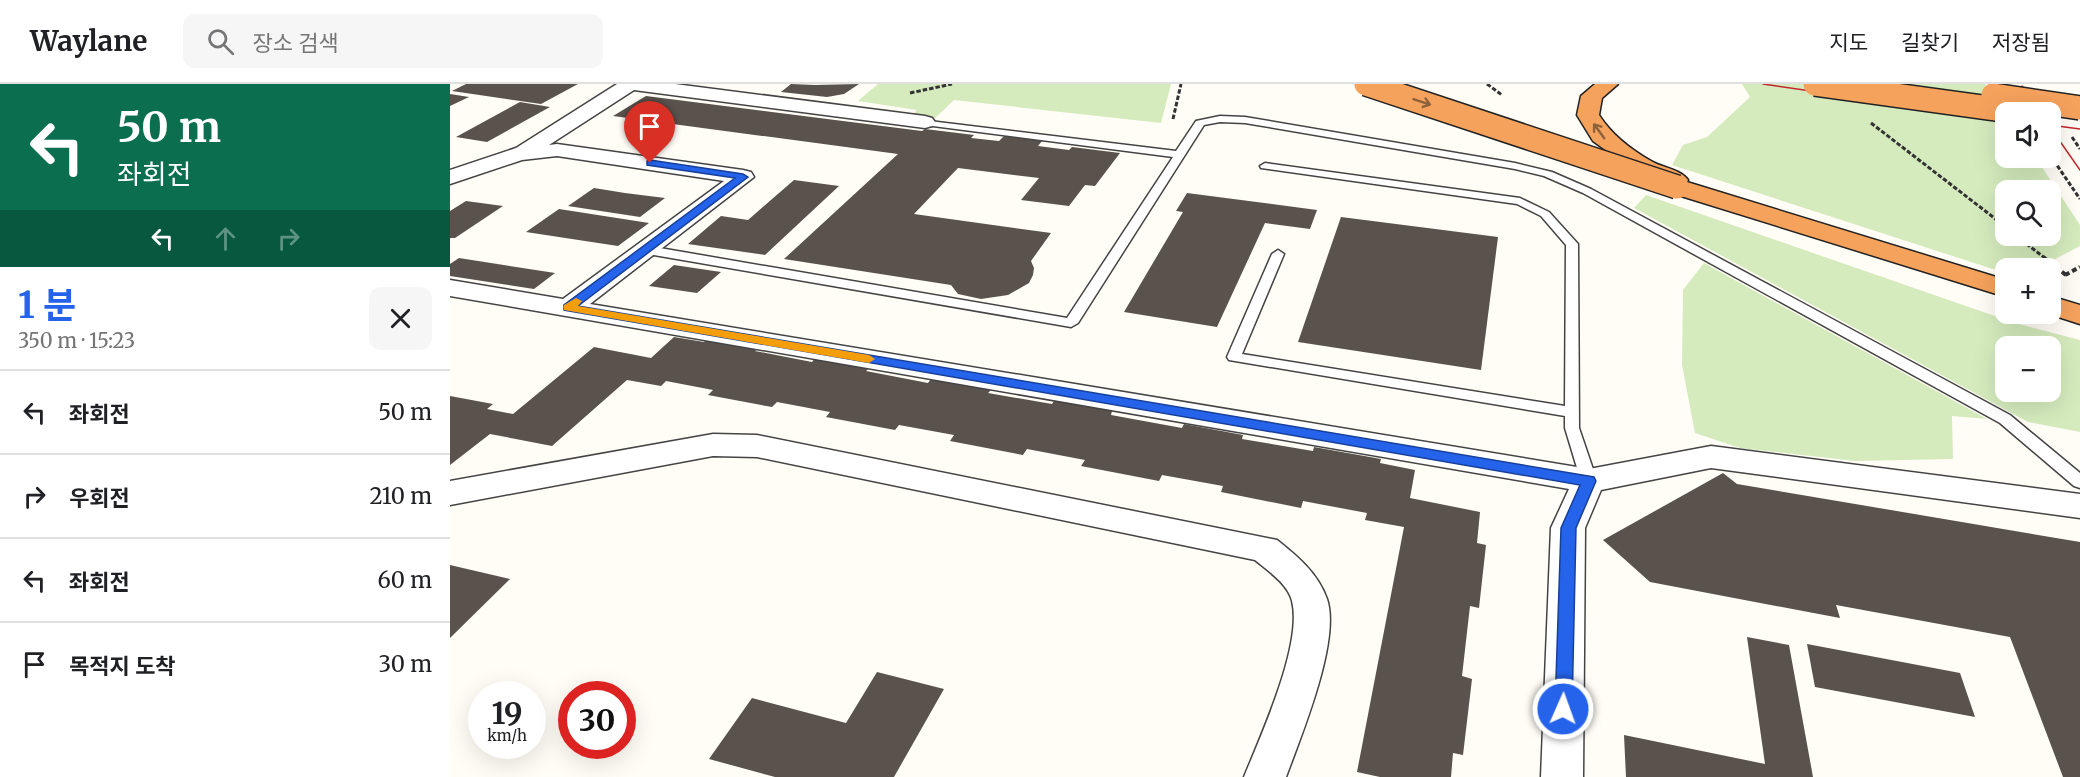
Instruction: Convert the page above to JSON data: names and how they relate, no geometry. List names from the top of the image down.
{
  "page": {
    "header": "Waylane",
    "search": "장소 검색",
    "nav": ["지도", "길찾기", "저장됨"],
    "turn": ["50 m", "좌회전"],
    "map_buttons": ["+", "−"],
    "heading": ["1 분", "350 m · 15:23"],
    "list": [
      {
        "name": "좌회전",
        "value": "50 m"
      },
      {
        "name": "우회전",
        "value": "210 m"
      },
      {
        "name": "좌회전",
        "value": "60 m"
      },
      {
        "name": "목적지 도착",
        "value": "30 m"
      }
    ],
    "speed": "19 km/h",
    "limit": "30"
  }
}
